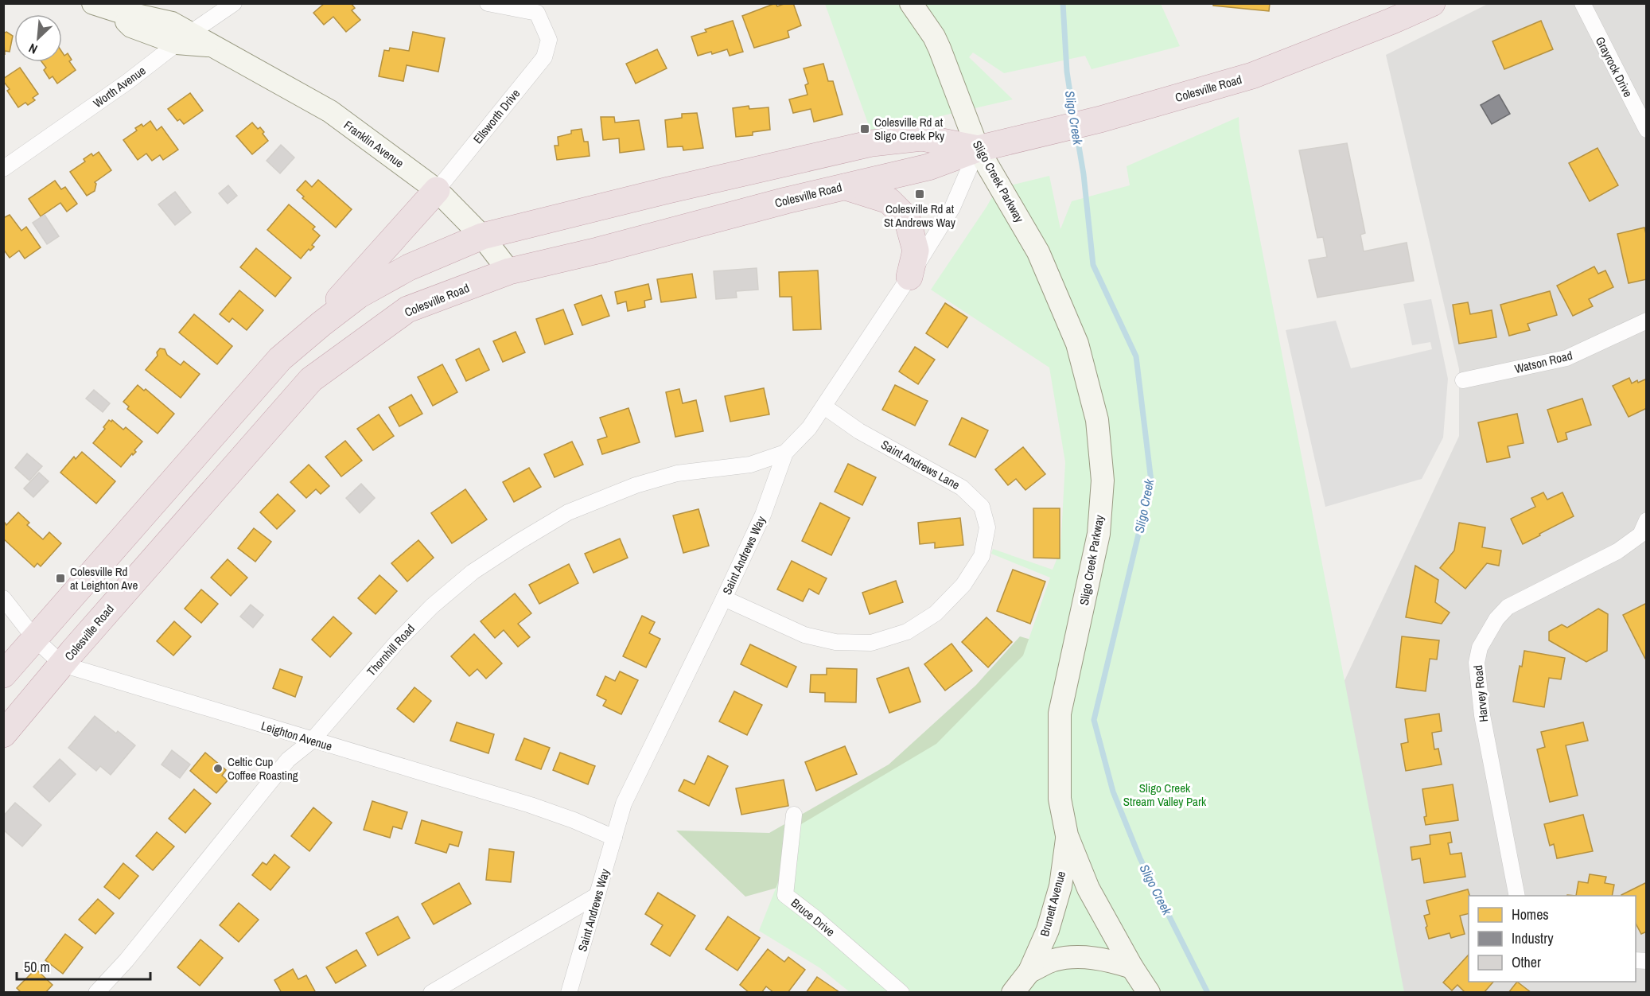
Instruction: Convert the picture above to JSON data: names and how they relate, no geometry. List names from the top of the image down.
{
  "streets": {
    "highway": ["Colesville Road"],
    "street": [
      "Grayrock Drive",
      "Worth Avenue",
      "Ellsworth Drive",
      "Franklin Avenue",
      "Sligo Creek Parkway",
      "Watson Road",
      "Saint Andrews Lane",
      "Saint Andrews Way",
      "Thornhill Road",
      "Harvey Road",
      "Leighton Avenue",
      "Brunett Avenue",
      "Bruce Drive"
    ]
  },
  "crossings": [
    ["Worth Avenue", "Franklin Avenue"],
    ["Colesville Road", "Franklin Avenue"],
    ["Colesville Road", "Sligo Creek Parkway"],
    ["Colesville Road", "Saint Andrews Way"],
    ["Colesville Road", "Leighton Avenue"],
    ["Ellsworth Drive", "Franklin Avenue"],
    ["Sligo Creek Parkway", "Saint Andrews Way"],
    ["Sligo Creek Parkway", "Brunett Avenue"],
    ["Saint Andrews Lane", "Saint Andrews Way"],
    ["Saint Andrews Way", "Thornhill Road"],
    ["Saint Andrews Way", "Leighton Avenue"],
    ["Thornhill Road", "Leighton Avenue"]
  ],
  "water": ["Sligo Creek"],
  "parks": ["Sligo Creek Stream Valley Park"],
  "places": {
    "transit": ["Colesville Rd at Sligo Creek Pky", "Colesville Rd at St Andrews Way", "Colesville Rd at Leighton Ave"],
    "other": ["Celtic Cup Coffee Roasting"]
  },
  "legend": ["Homes", "Industry", "Other"],
  "scale_bar": "50 m",
  "north": "bottom left"
}
